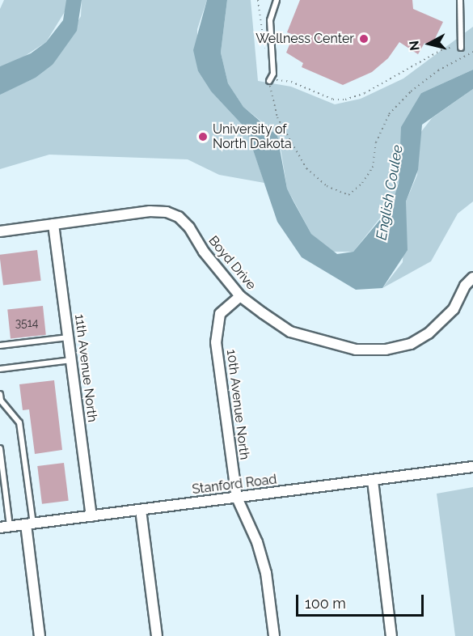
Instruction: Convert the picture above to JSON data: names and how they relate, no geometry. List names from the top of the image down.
{
  "streets": {
    "street": [
      "Boyd Drive",
      "11th Avenue North",
      "10th Avenue North",
      "Stanford Road"
    ]
  },
  "crossings": [
    ["Boyd Drive", "11th Avenue North"],
    ["Boyd Drive", "10th Avenue North"],
    ["11th Avenue North", "Stanford Road"],
    ["10th Avenue North", "Stanford Road"]
  ],
  "water": ["English Coulee"],
  "places": ["Wellness Center", "University of North Dakota"],
  "house_numbers": ["3514"],
  "scale_bar": "100 m",
  "north": "left"
}
